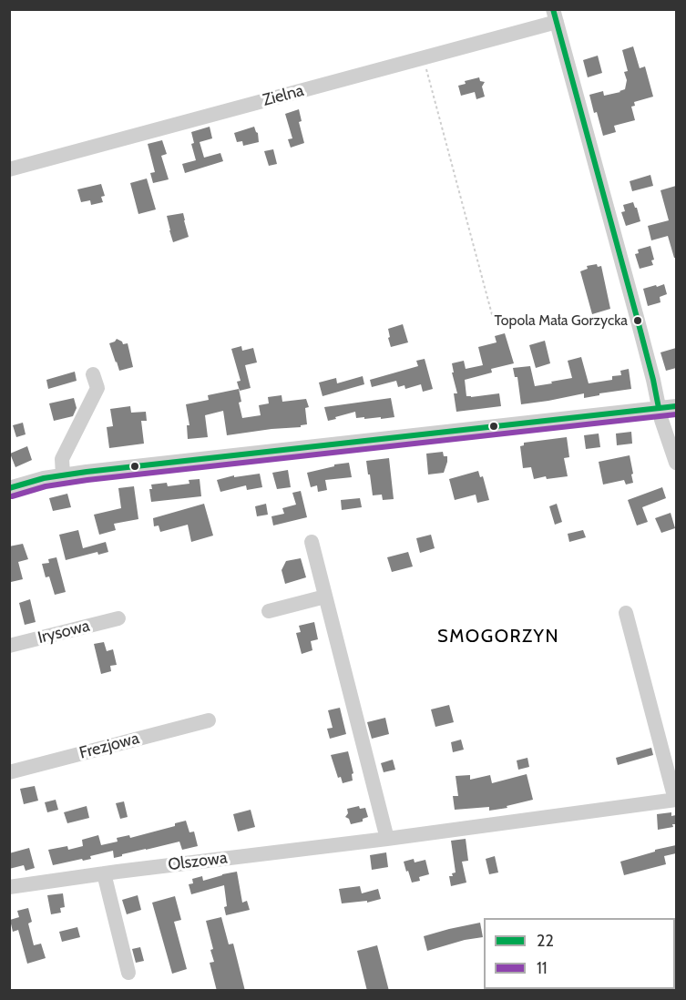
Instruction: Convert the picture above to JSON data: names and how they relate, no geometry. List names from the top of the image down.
{
  "streets": {
    "street": [
      "Zielna",
      "Irysowa",
      "Frezjowa",
      "Olszowa"
    ]
  },
  "districts": ["SMOGORZYN"],
  "places": ["Topola Mała Gorzycka"],
  "lines": ["transit line 22", "transit line 11"],
  "legend": ["22", "11"]
}
